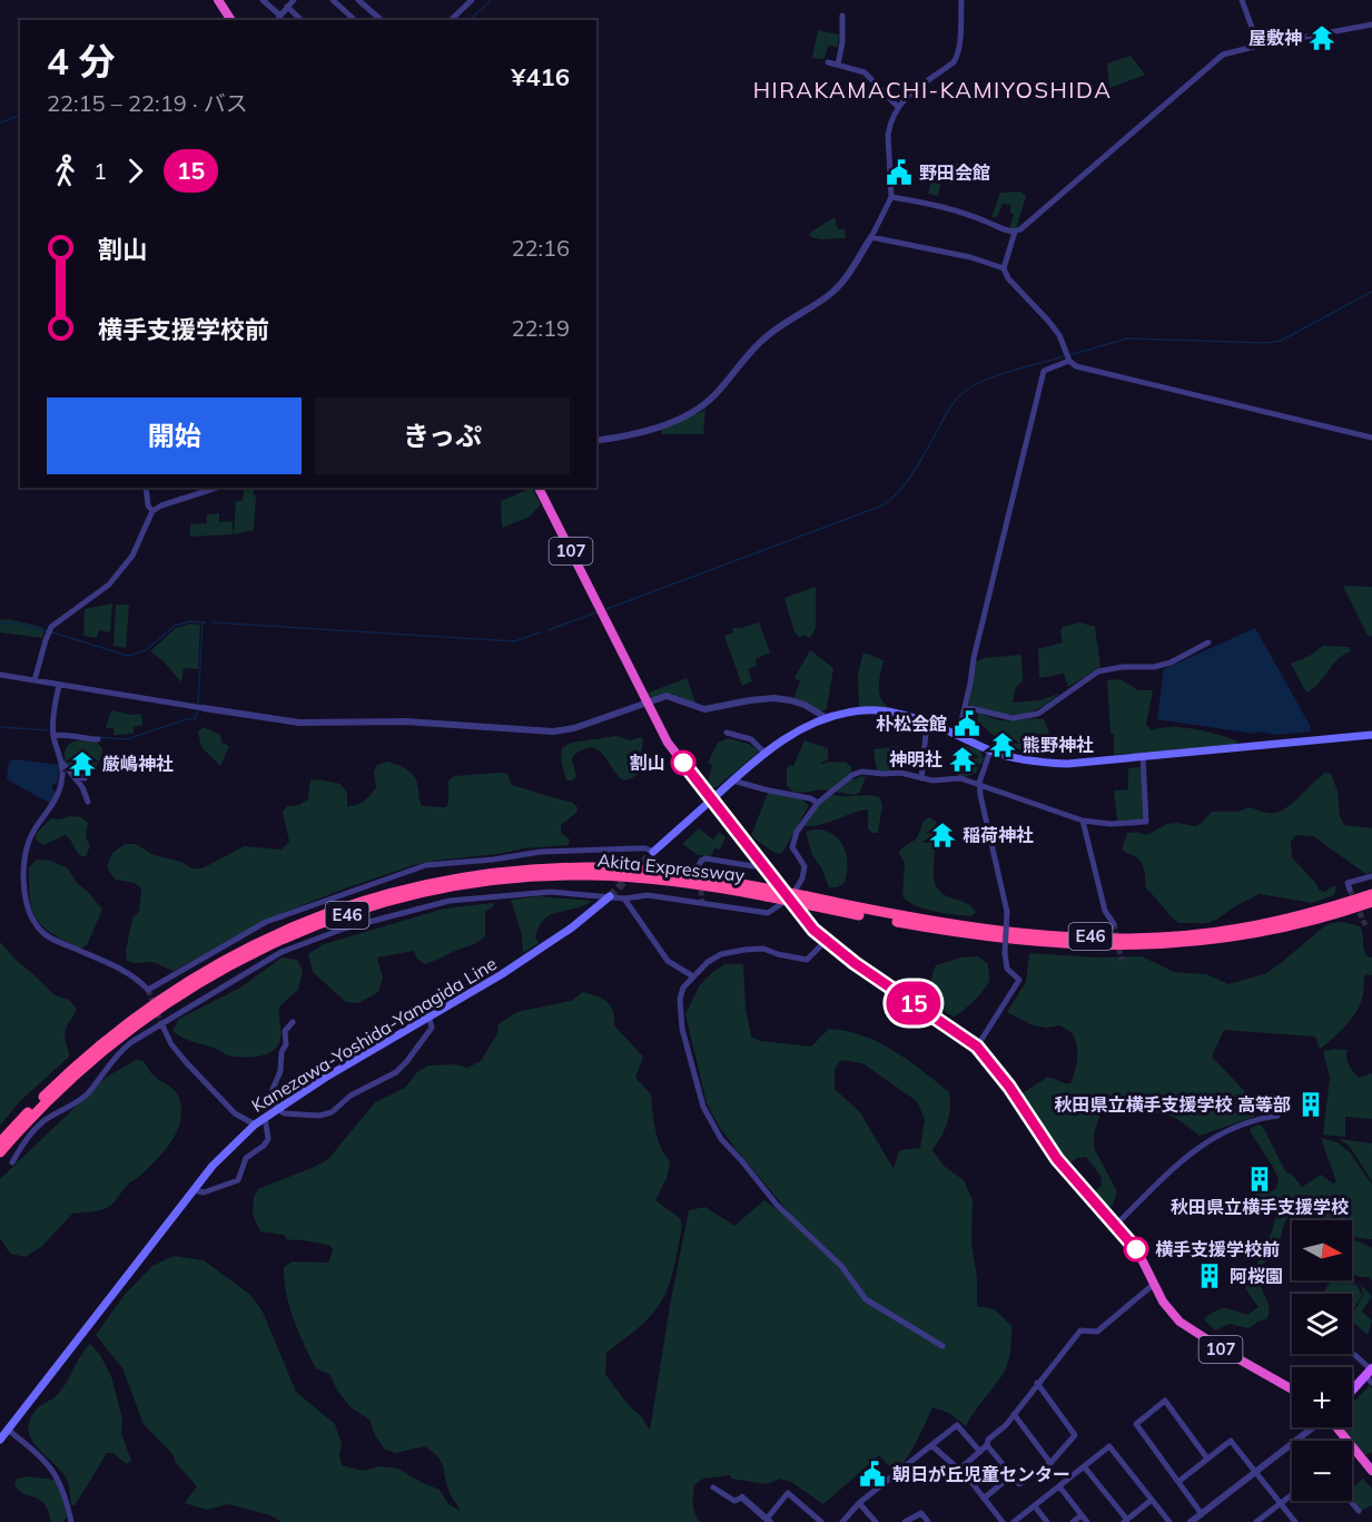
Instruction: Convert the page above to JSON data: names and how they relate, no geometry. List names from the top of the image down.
{
  "streets": {
    "highway": ["107", "Akita Expressway", "E46"],
    "main road": ["Kanezawa-Yoshida-Yanagida Line"]
  },
  "districts": ["HIRAKAMACHI-KAMIYOSHIDA"],
  "places": {
    "temple": [
      "屋敷神",
      "熊野神社",
      "神明社",
      "厳嶋神社",
      "稲荷神社"
    ],
    "public building": ["野田会館", "朴松会館", "朝日が丘児童センター"],
    "other": ["割山", "横手支援学校前"],
    "building": ["秋田県立横手支援学校 高等部", "秋田県立横手支援学校", "阿桜園"]
  },
  "lines": ["bus line 15"],
  "north": "right",
  "page": {
    "on_map": "15",
    "heading": ["4 分", "22:15 – 22:19 · バス", "¥416"],
    "legs": ["1", "15"],
    "list": [
      {
        "name": "割山",
        "value": "22:16"
      },
      {
        "name": "横手支援学校前",
        "value": "22:19"
      }
    ],
    "buttons": ["開始", "きっぷ"],
    "map_buttons": ["+", "−"]
  }
}
